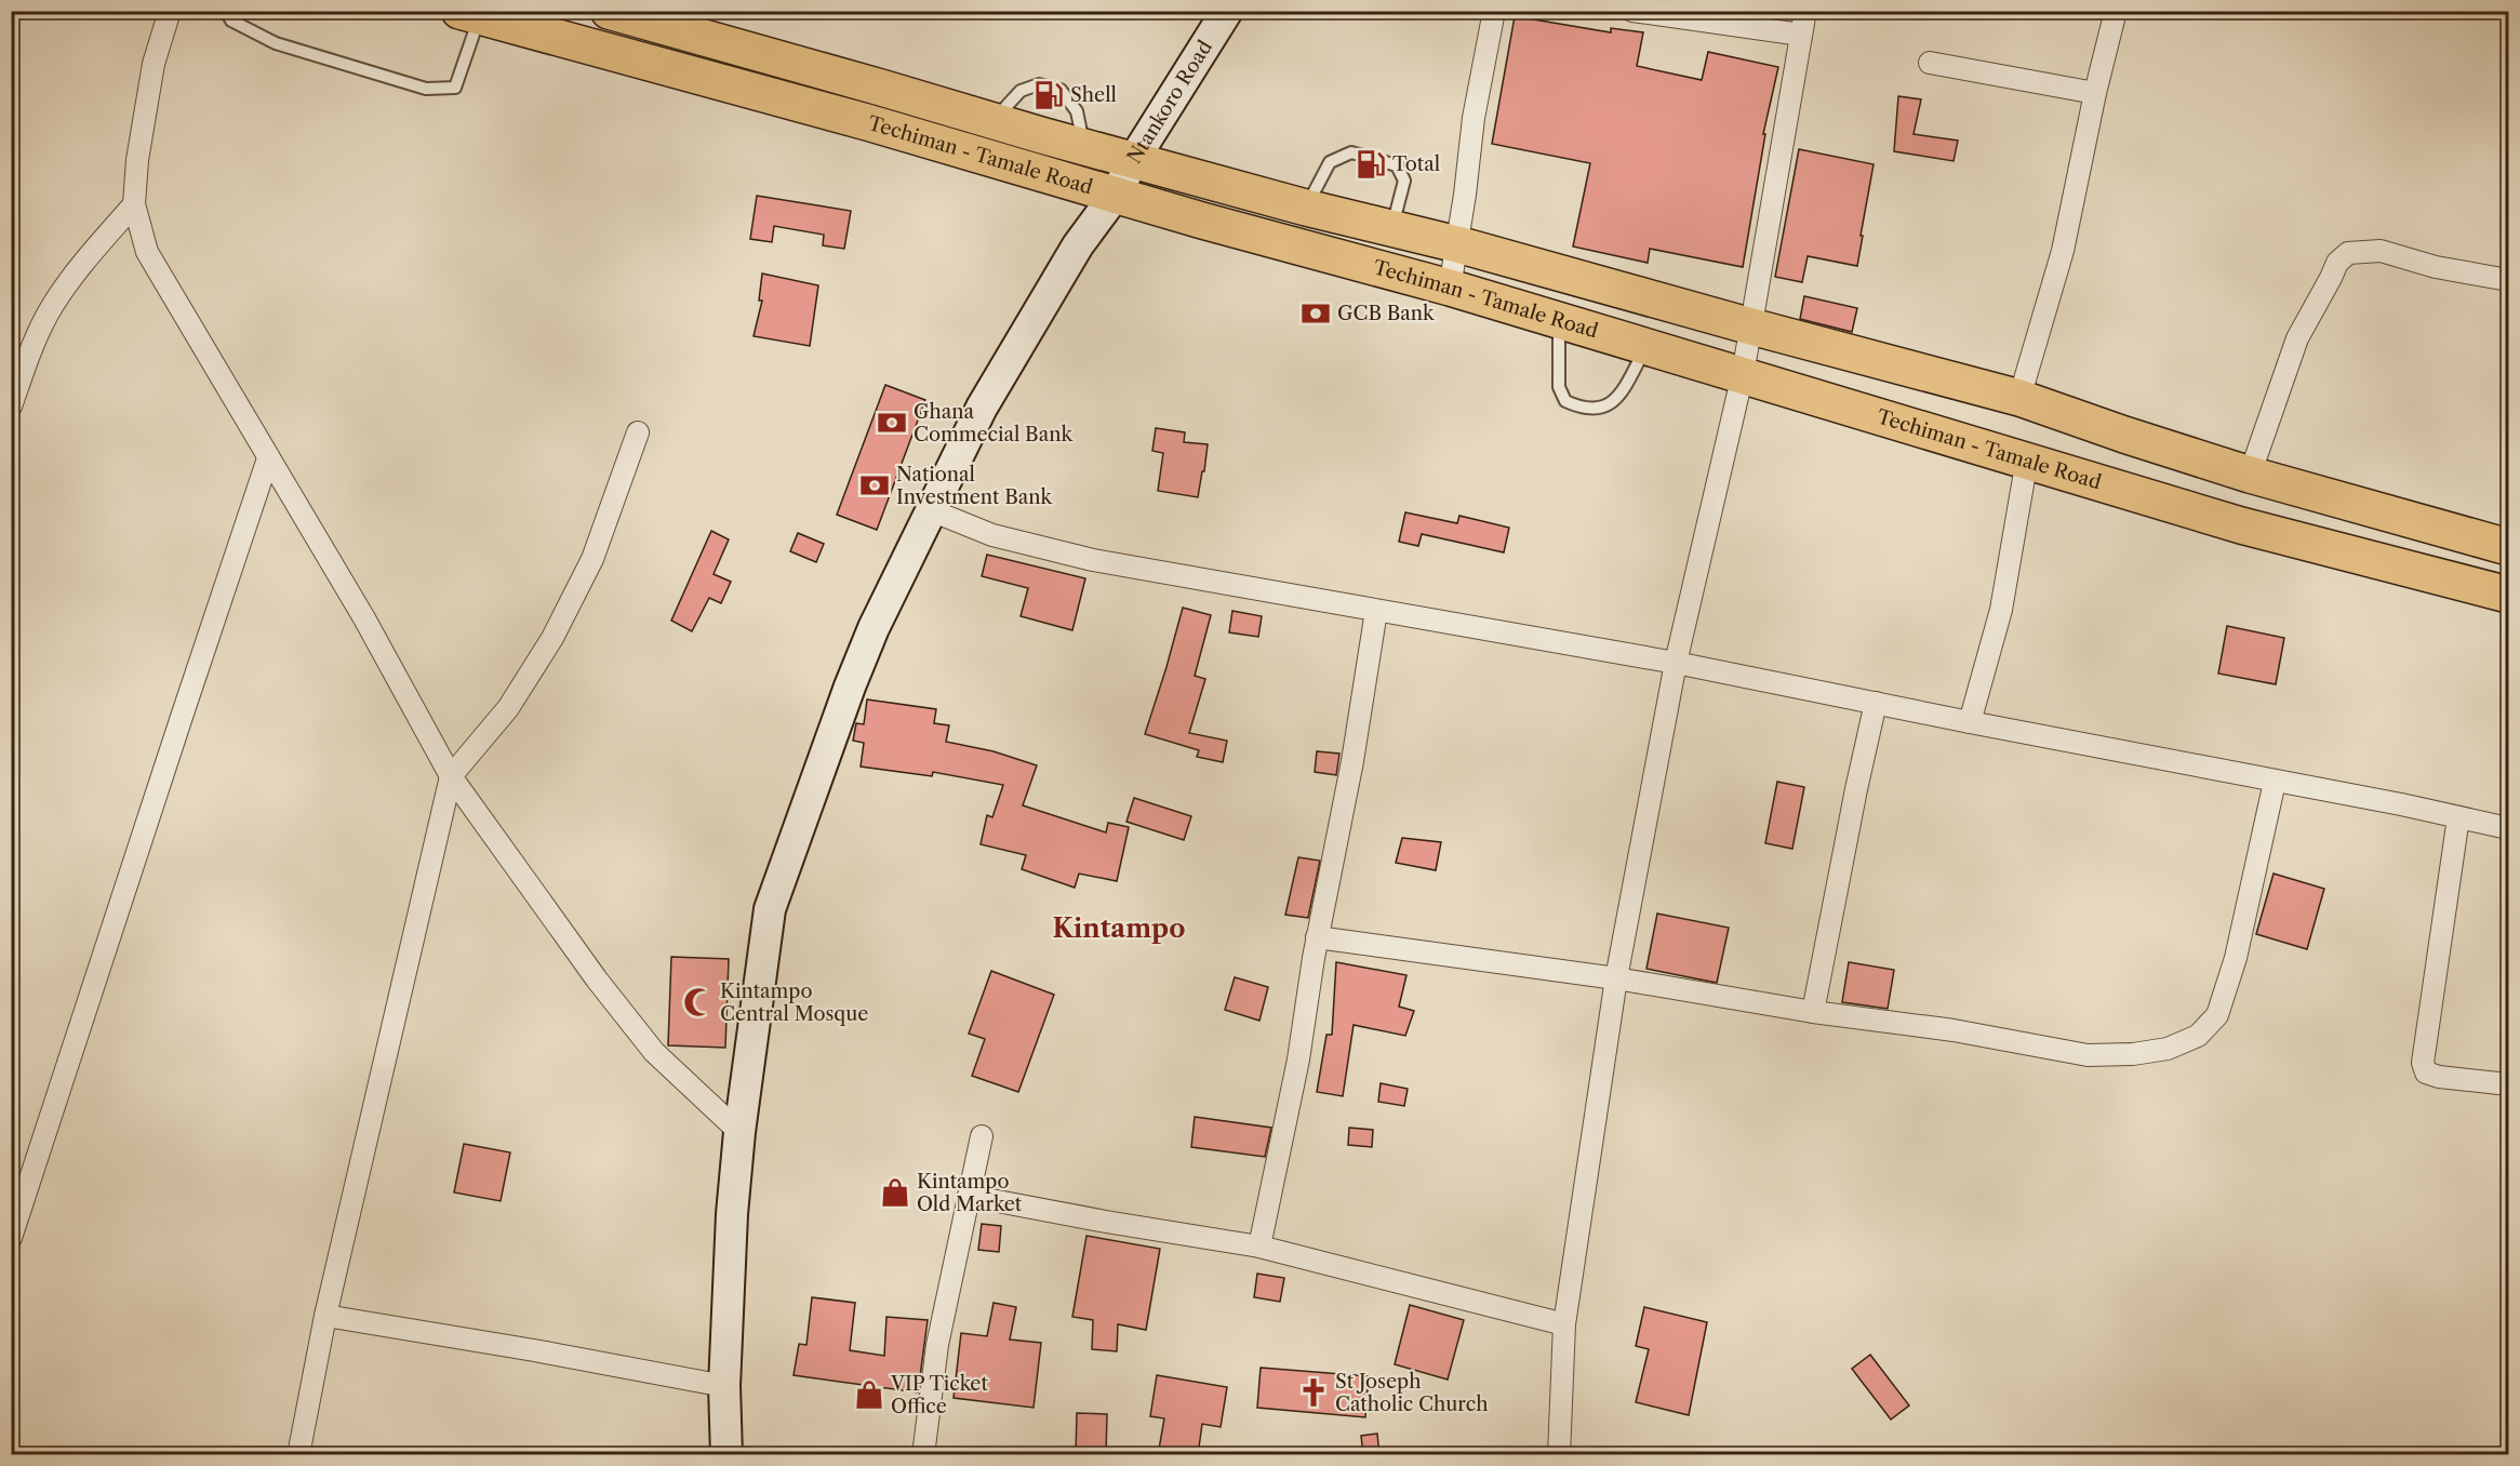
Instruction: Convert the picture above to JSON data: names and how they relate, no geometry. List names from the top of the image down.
{
  "streets": {
    "highway": ["Techiman - Tamale Road"],
    "main road": ["Ntankoro Road"]
  },
  "crossings": [
    ["Ntankoro Road", "Techiman - Tamale Road"]
  ],
  "districts": ["Kintampo"],
  "places": {
    "fuel station": ["Shell", "Total"],
    "bank": ["GCB Bank", "Ghana Commecial Bank", "National Investment Bank"],
    "mosque": ["Kintampo Central Mosque"],
    "shop": ["Kintampo Old Market", "VIP Ticket Office"],
    "church": ["St Joseph Catholic Church"]
  }
}
